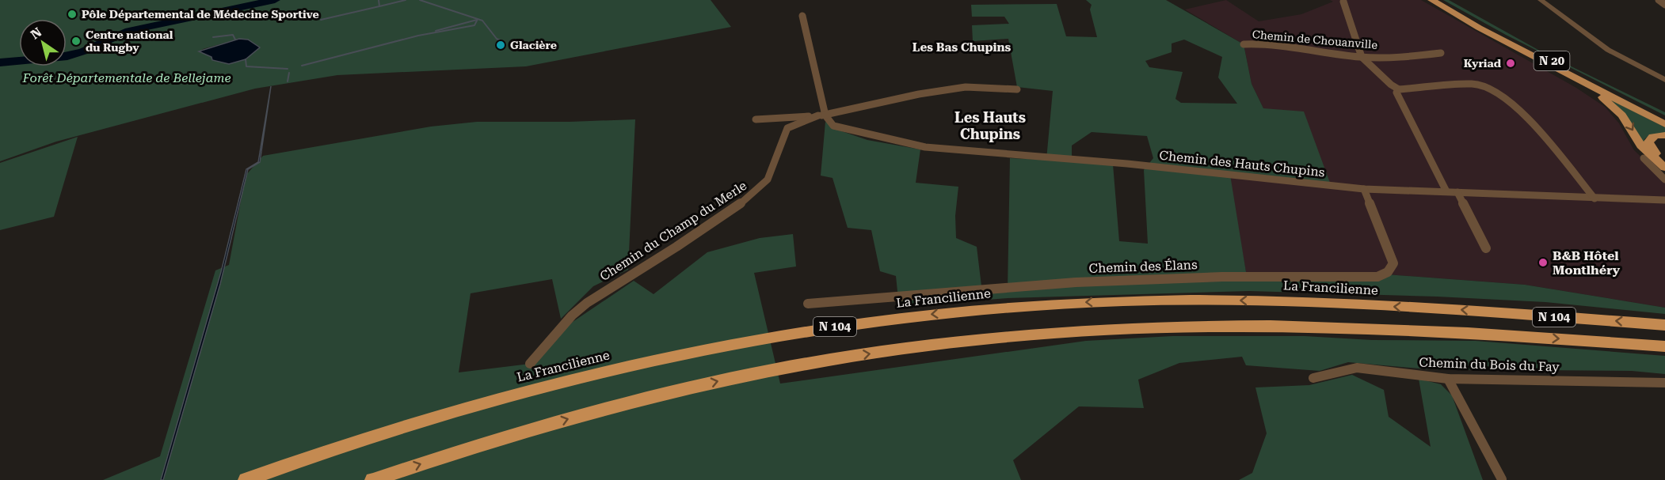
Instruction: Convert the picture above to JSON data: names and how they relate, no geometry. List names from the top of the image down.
{
  "streets": {
    "highway": ["La Francilienne", "N 104"],
    "main road": ["N 20"],
    "street": [
      "Chemin de Chouanville",
      "Chemin des Hauts Chupins",
      "Chemin du Champ du Merle",
      "Chemin des Élans",
      "Chemin du Bois du Fay"
    ]
  },
  "crossings": [
    ["Chemin des Hauts Chupins", "Chemin du Champ du Merle"],
    ["Chemin des Hauts Chupins", "Chemin des Élans"]
  ],
  "districts": ["Les Bas Chupins", "Les Hauts Chupins"],
  "parks": ["Forêt Départementale de Bellejame"],
  "places": [
    "Pôle Départemental de Médecine Sportive",
    "Centre national du Rugby",
    "Glacière",
    "Kyriad",
    "B&B Hôtel Montlhéry"
  ],
  "north": "top left"
}
